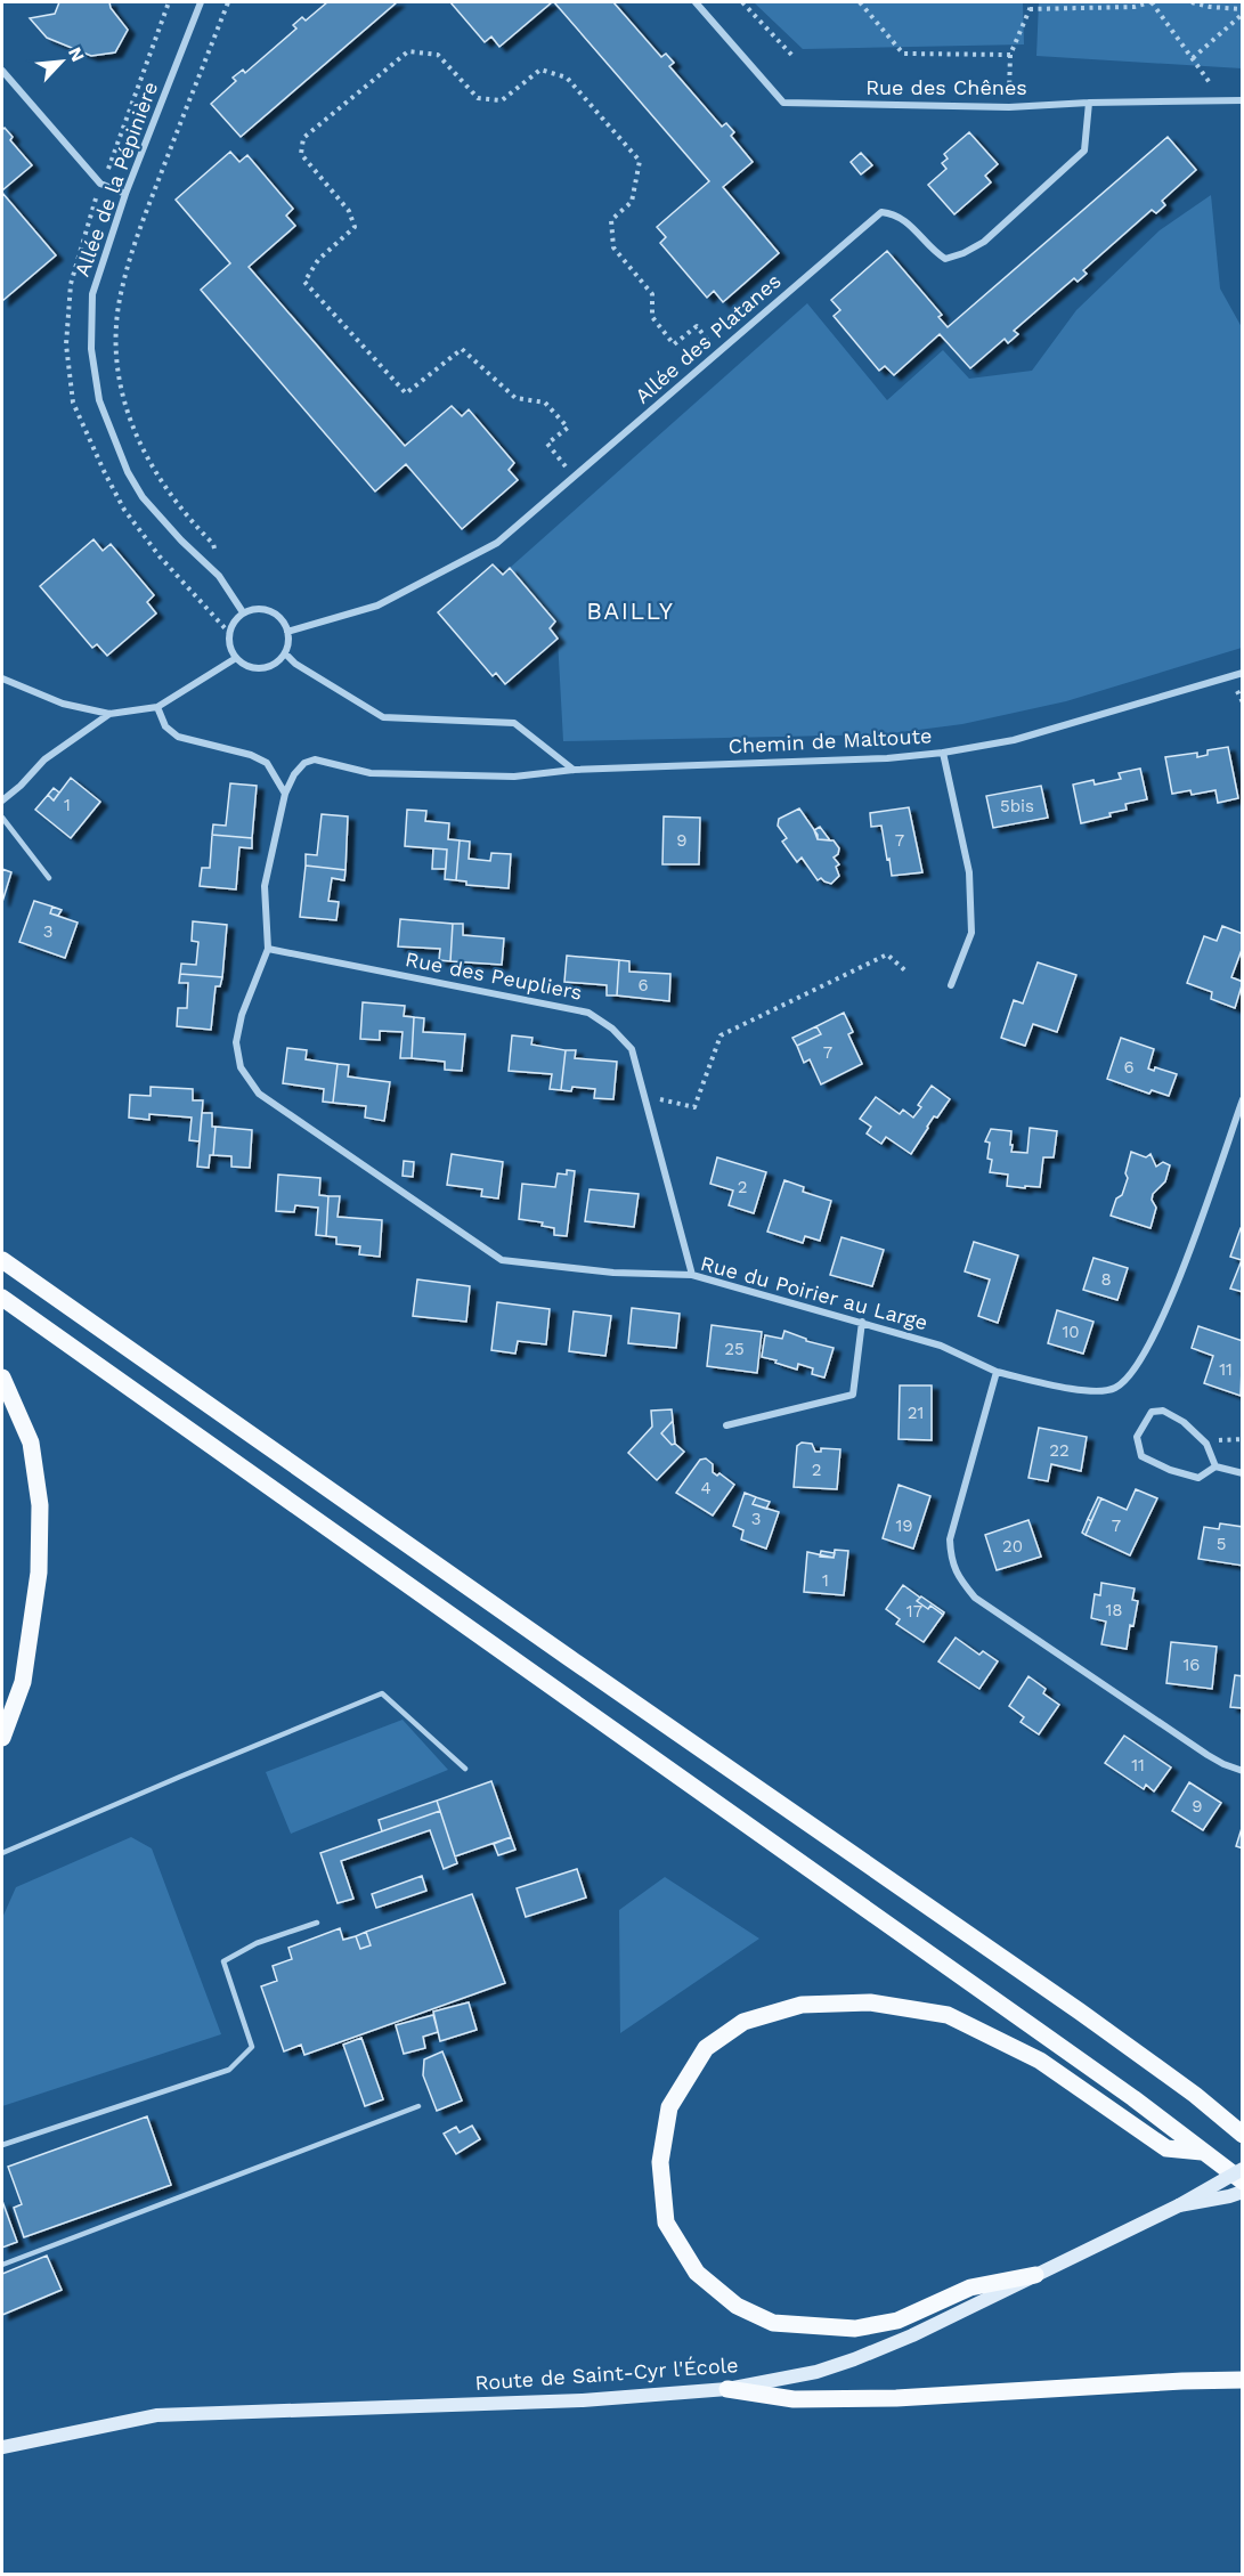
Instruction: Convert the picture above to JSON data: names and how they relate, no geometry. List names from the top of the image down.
{
  "streets": {
    "main road": ["Route de Saint-Cyr l'École"],
    "street": [
      "Rue des Chênes",
      "Allée de la Pépinière",
      "Allée des Platanes",
      "Chemin de Maltoute",
      "Rue des Peupliers",
      "Rue du Poirier au Large"
    ]
  },
  "crossings": [
    ["Rue des Chênes", "Allée des Platanes"],
    ["Allée de la Pépinière", "Allée des Platanes"],
    ["Chemin de Maltoute", "Rue du Poirier au Large"],
    ["Rue des Peupliers", "Rue du Poirier au Large"]
  ],
  "districts": ["BAILLY"],
  "house_numbers": [
    "1",
    "5bis",
    "9",
    "7",
    "3",
    "6",
    "7",
    "6",
    "2",
    "8",
    "10",
    "25",
    "11",
    "21",
    "22",
    "2",
    "4",
    "3",
    "19",
    "7",
    "5",
    "20",
    "1",
    "18",
    "17",
    "16",
    "11",
    "9"
  ],
  "north": "top right"
}
